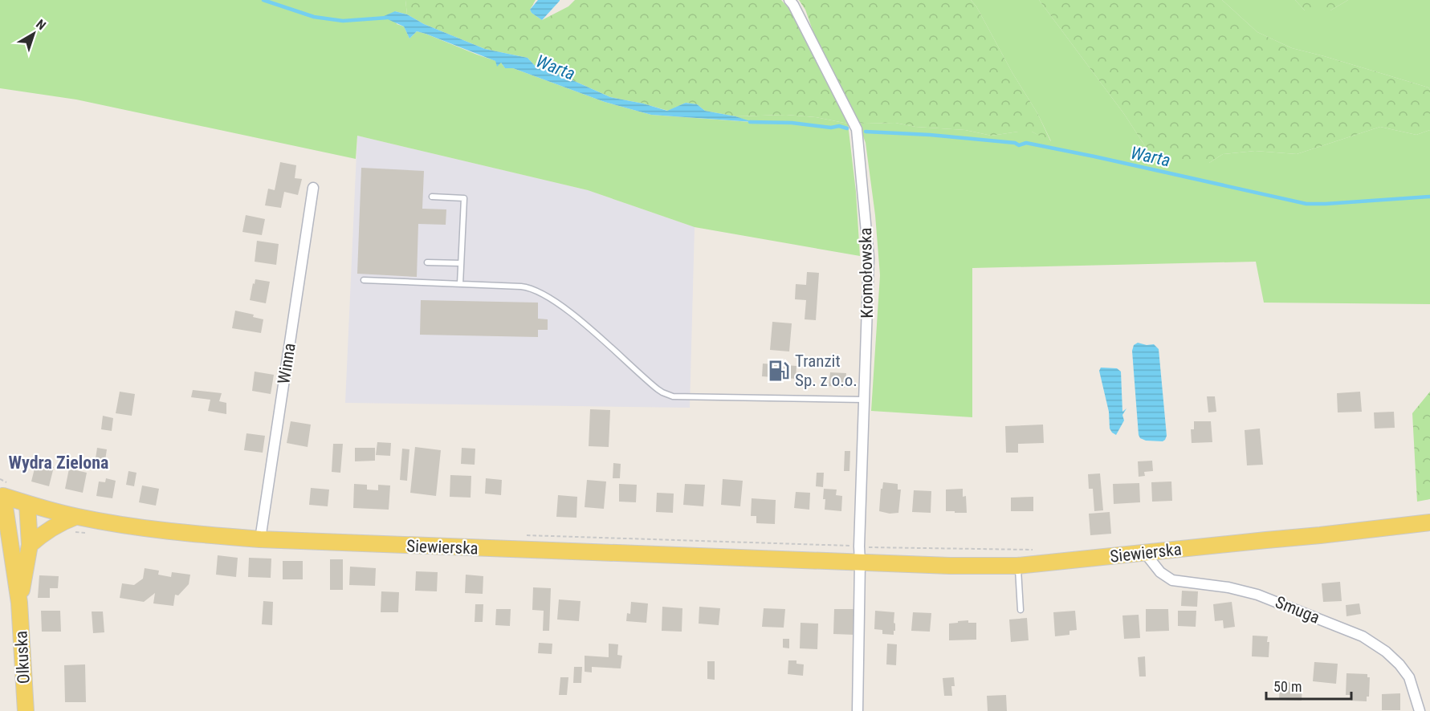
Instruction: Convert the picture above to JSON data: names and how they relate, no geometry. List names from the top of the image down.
{
  "streets": {
    "main road": ["Siewierska", "Olkuska"],
    "street": ["Kromołowska", "Winna", "Smuga"]
  },
  "crossings": [
    ["Kromołowska", "Siewierska"],
    ["Winna", "Siewierska"],
    ["Siewierska", "Smuga"],
    ["Siewierska", "Olkuska"]
  ],
  "districts": ["Wydra Zielona"],
  "water": ["Warta"],
  "places": {
    "fuel station": ["Tranzit Sp. z o.o."]
  },
  "scale_bar": "50 m",
  "north": "top right"
}
